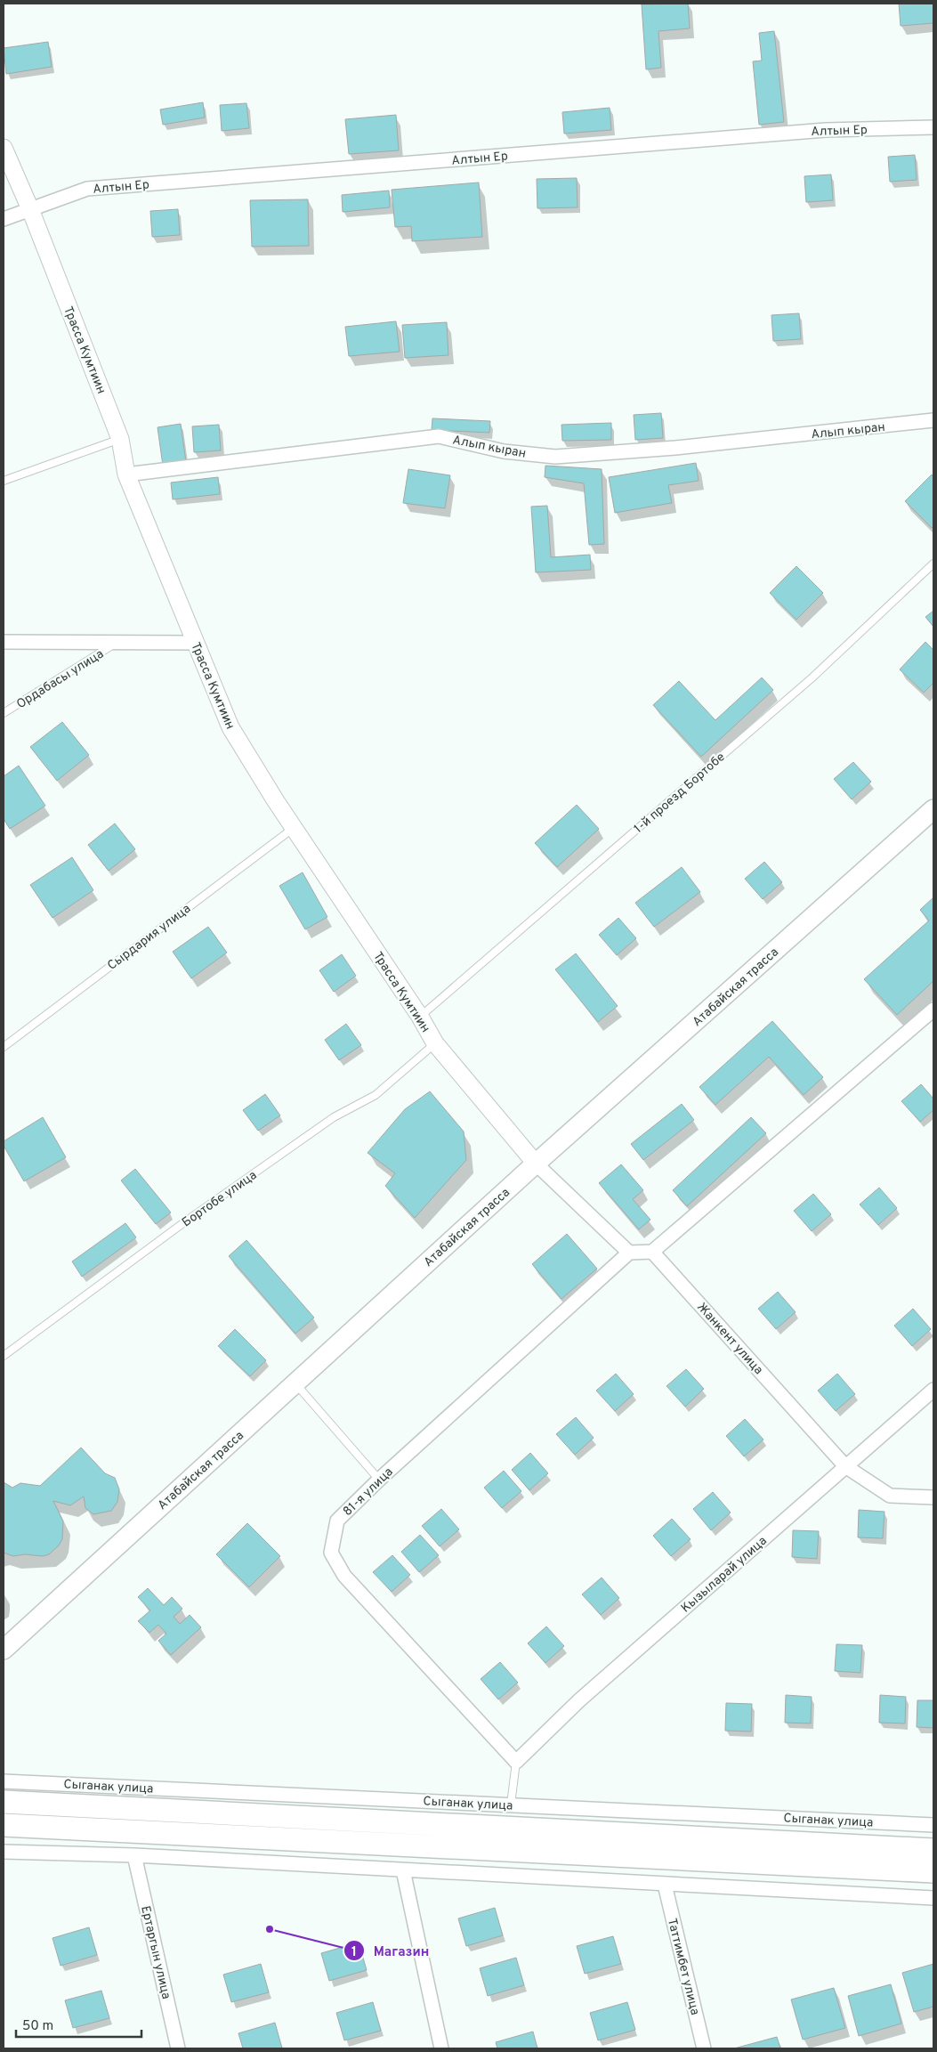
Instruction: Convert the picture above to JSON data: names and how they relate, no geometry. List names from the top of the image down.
{
  "streets": {
    "main road": ["Атабайская трасса"],
    "street": [
      "Алтын Ер",
      "Трасса Кумтиин",
      "Алып кыран",
      "Жанкент улица",
      "81-я улица",
      "Кызыларай улица",
      "Сыганак улица",
      "Ертаргын улица",
      "Таттимбет улица"
    ],
    "lane": [
      "Ордабасы улица",
      "1-й проезд Бортобе",
      "Сырдария улица",
      "Бортобе улица"
    ]
  },
  "crossings": [
    ["Алтын Ер", "Трасса Кумтиин"],
    ["Трасса Кумтиин", "Алып кыран"],
    ["Трасса Кумтиин", "1-й проезд Бортобе"],
    ["Трасса Кумтиин", "Сырдария улица"],
    ["Трасса Кумтиин", "Атабайская трасса"],
    ["Трасса Кумтиин", "Бортобе улица"],
    ["Жанкент улица", "Кызыларай улица"],
    ["81-я улица", "Кызыларай улица"]
  ],
  "places": ["Магазин"],
  "scale_bar": "50 m"
}
